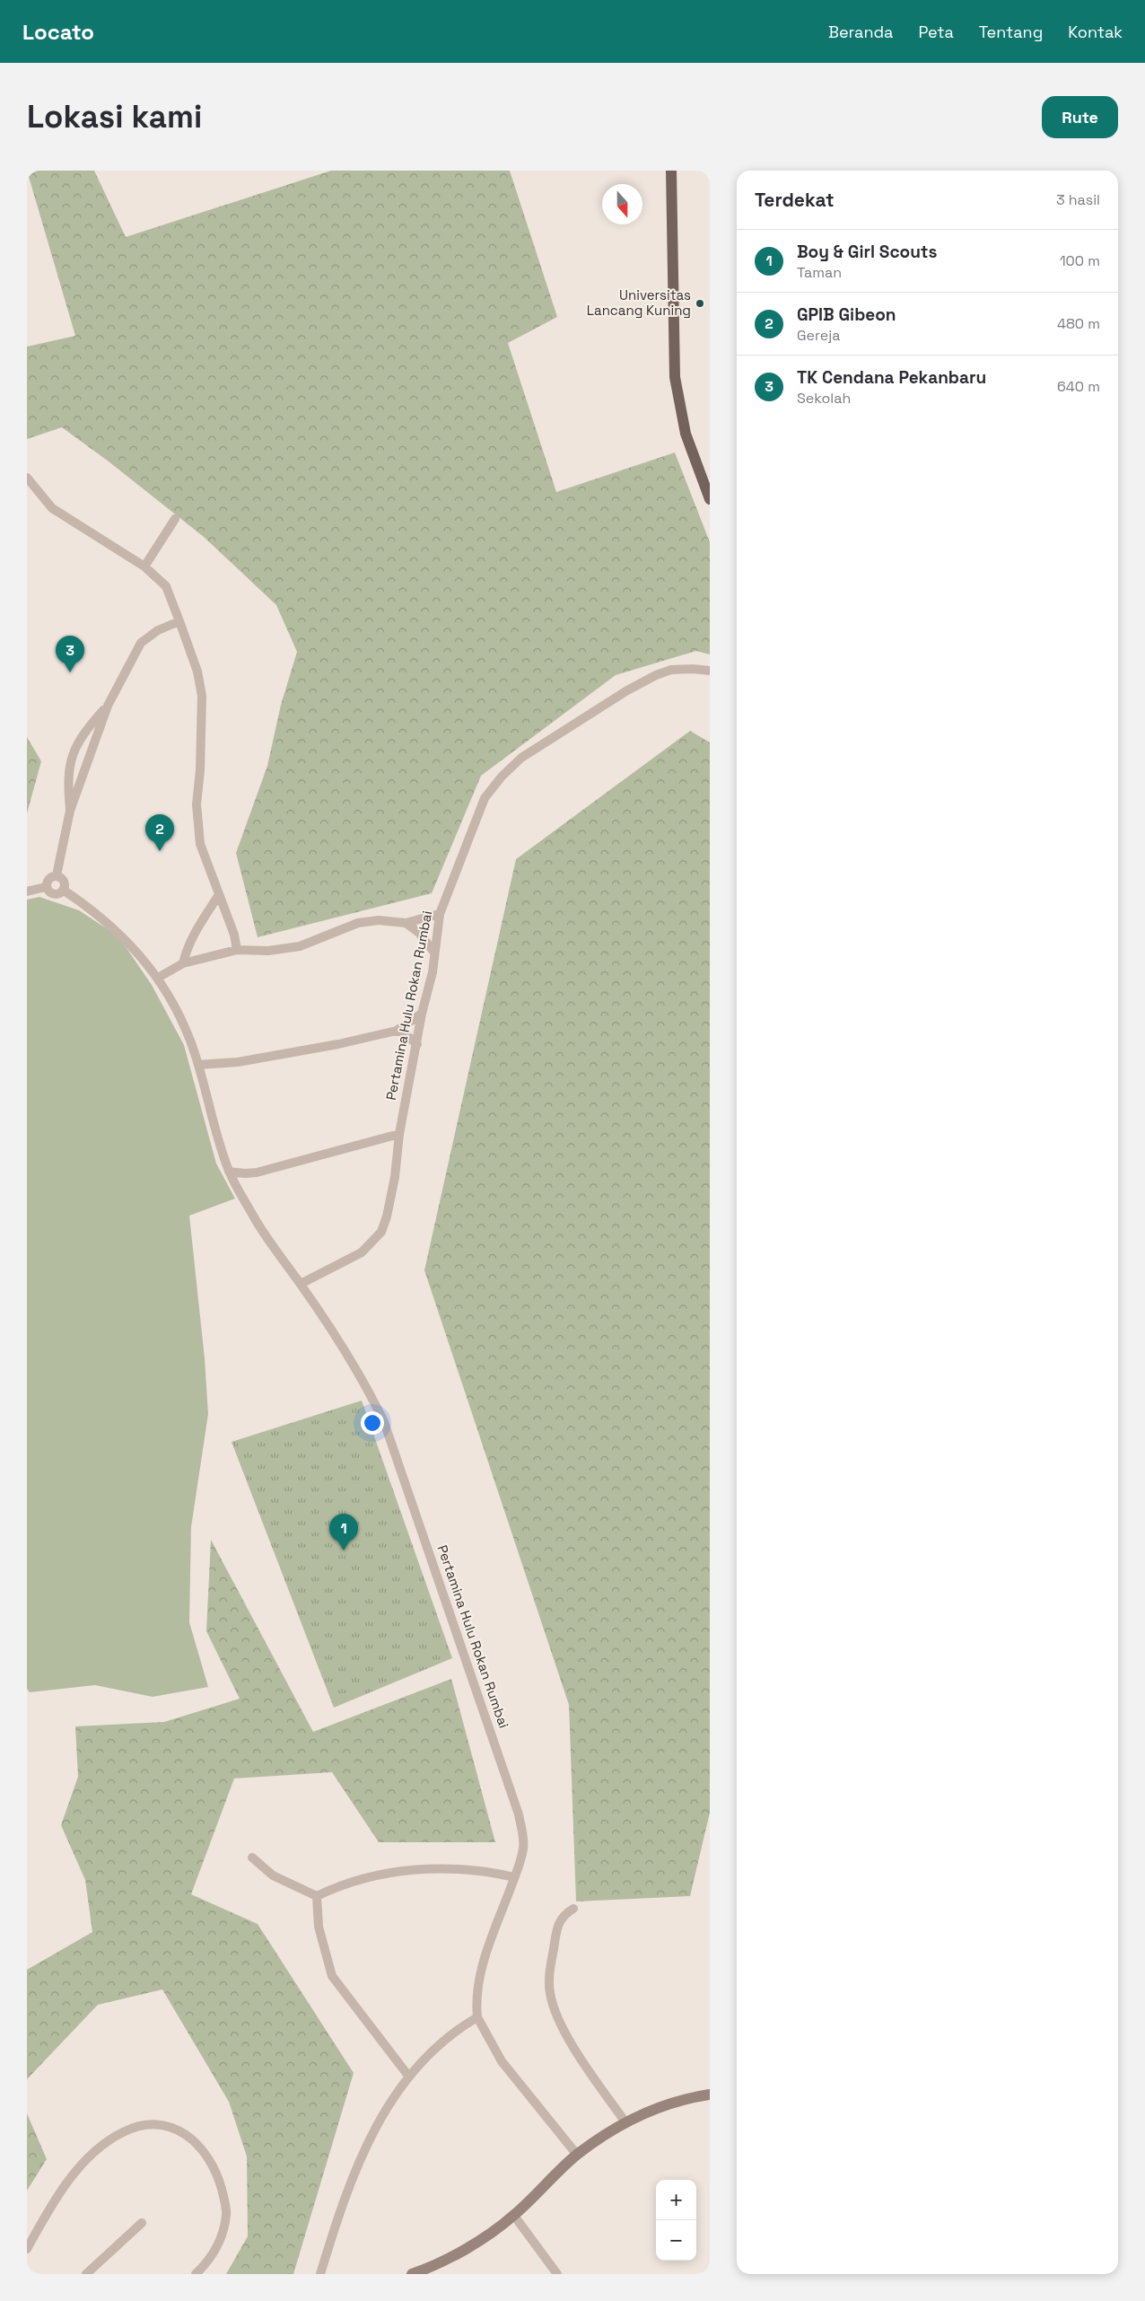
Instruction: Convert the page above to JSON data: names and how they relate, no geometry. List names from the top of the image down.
{
  "streets": {
    "street": ["Pertamina Hulu Rokan Rumbai"]
  },
  "places": ["Universitas Lancang Kuning"],
  "north": "bottom",
  "page": {
    "header": "Locato",
    "nav": [
      "Beranda",
      "Peta",
      "Tentang",
      "Kontak"
    ],
    "buttons": "Rute",
    "title": "Lokasi kami",
    "heading": ["Terdekat", "3 hasil"],
    "list": [
      {
        "mark": "1",
        "name": "Boy & Girl Scouts",
        "note": "Taman",
        "value": "100 m"
      },
      {
        "mark": "2",
        "name": "GPIB Gibeon",
        "note": "Gereja",
        "value": "480 m"
      },
      {
        "mark": "3",
        "name": "TK Cendana Pekanbaru",
        "note": "Sekolah",
        "value": "640 m"
      }
    ],
    "pins": ["3", "2", "1"],
    "map_buttons": ["+", "−"]
  }
}
